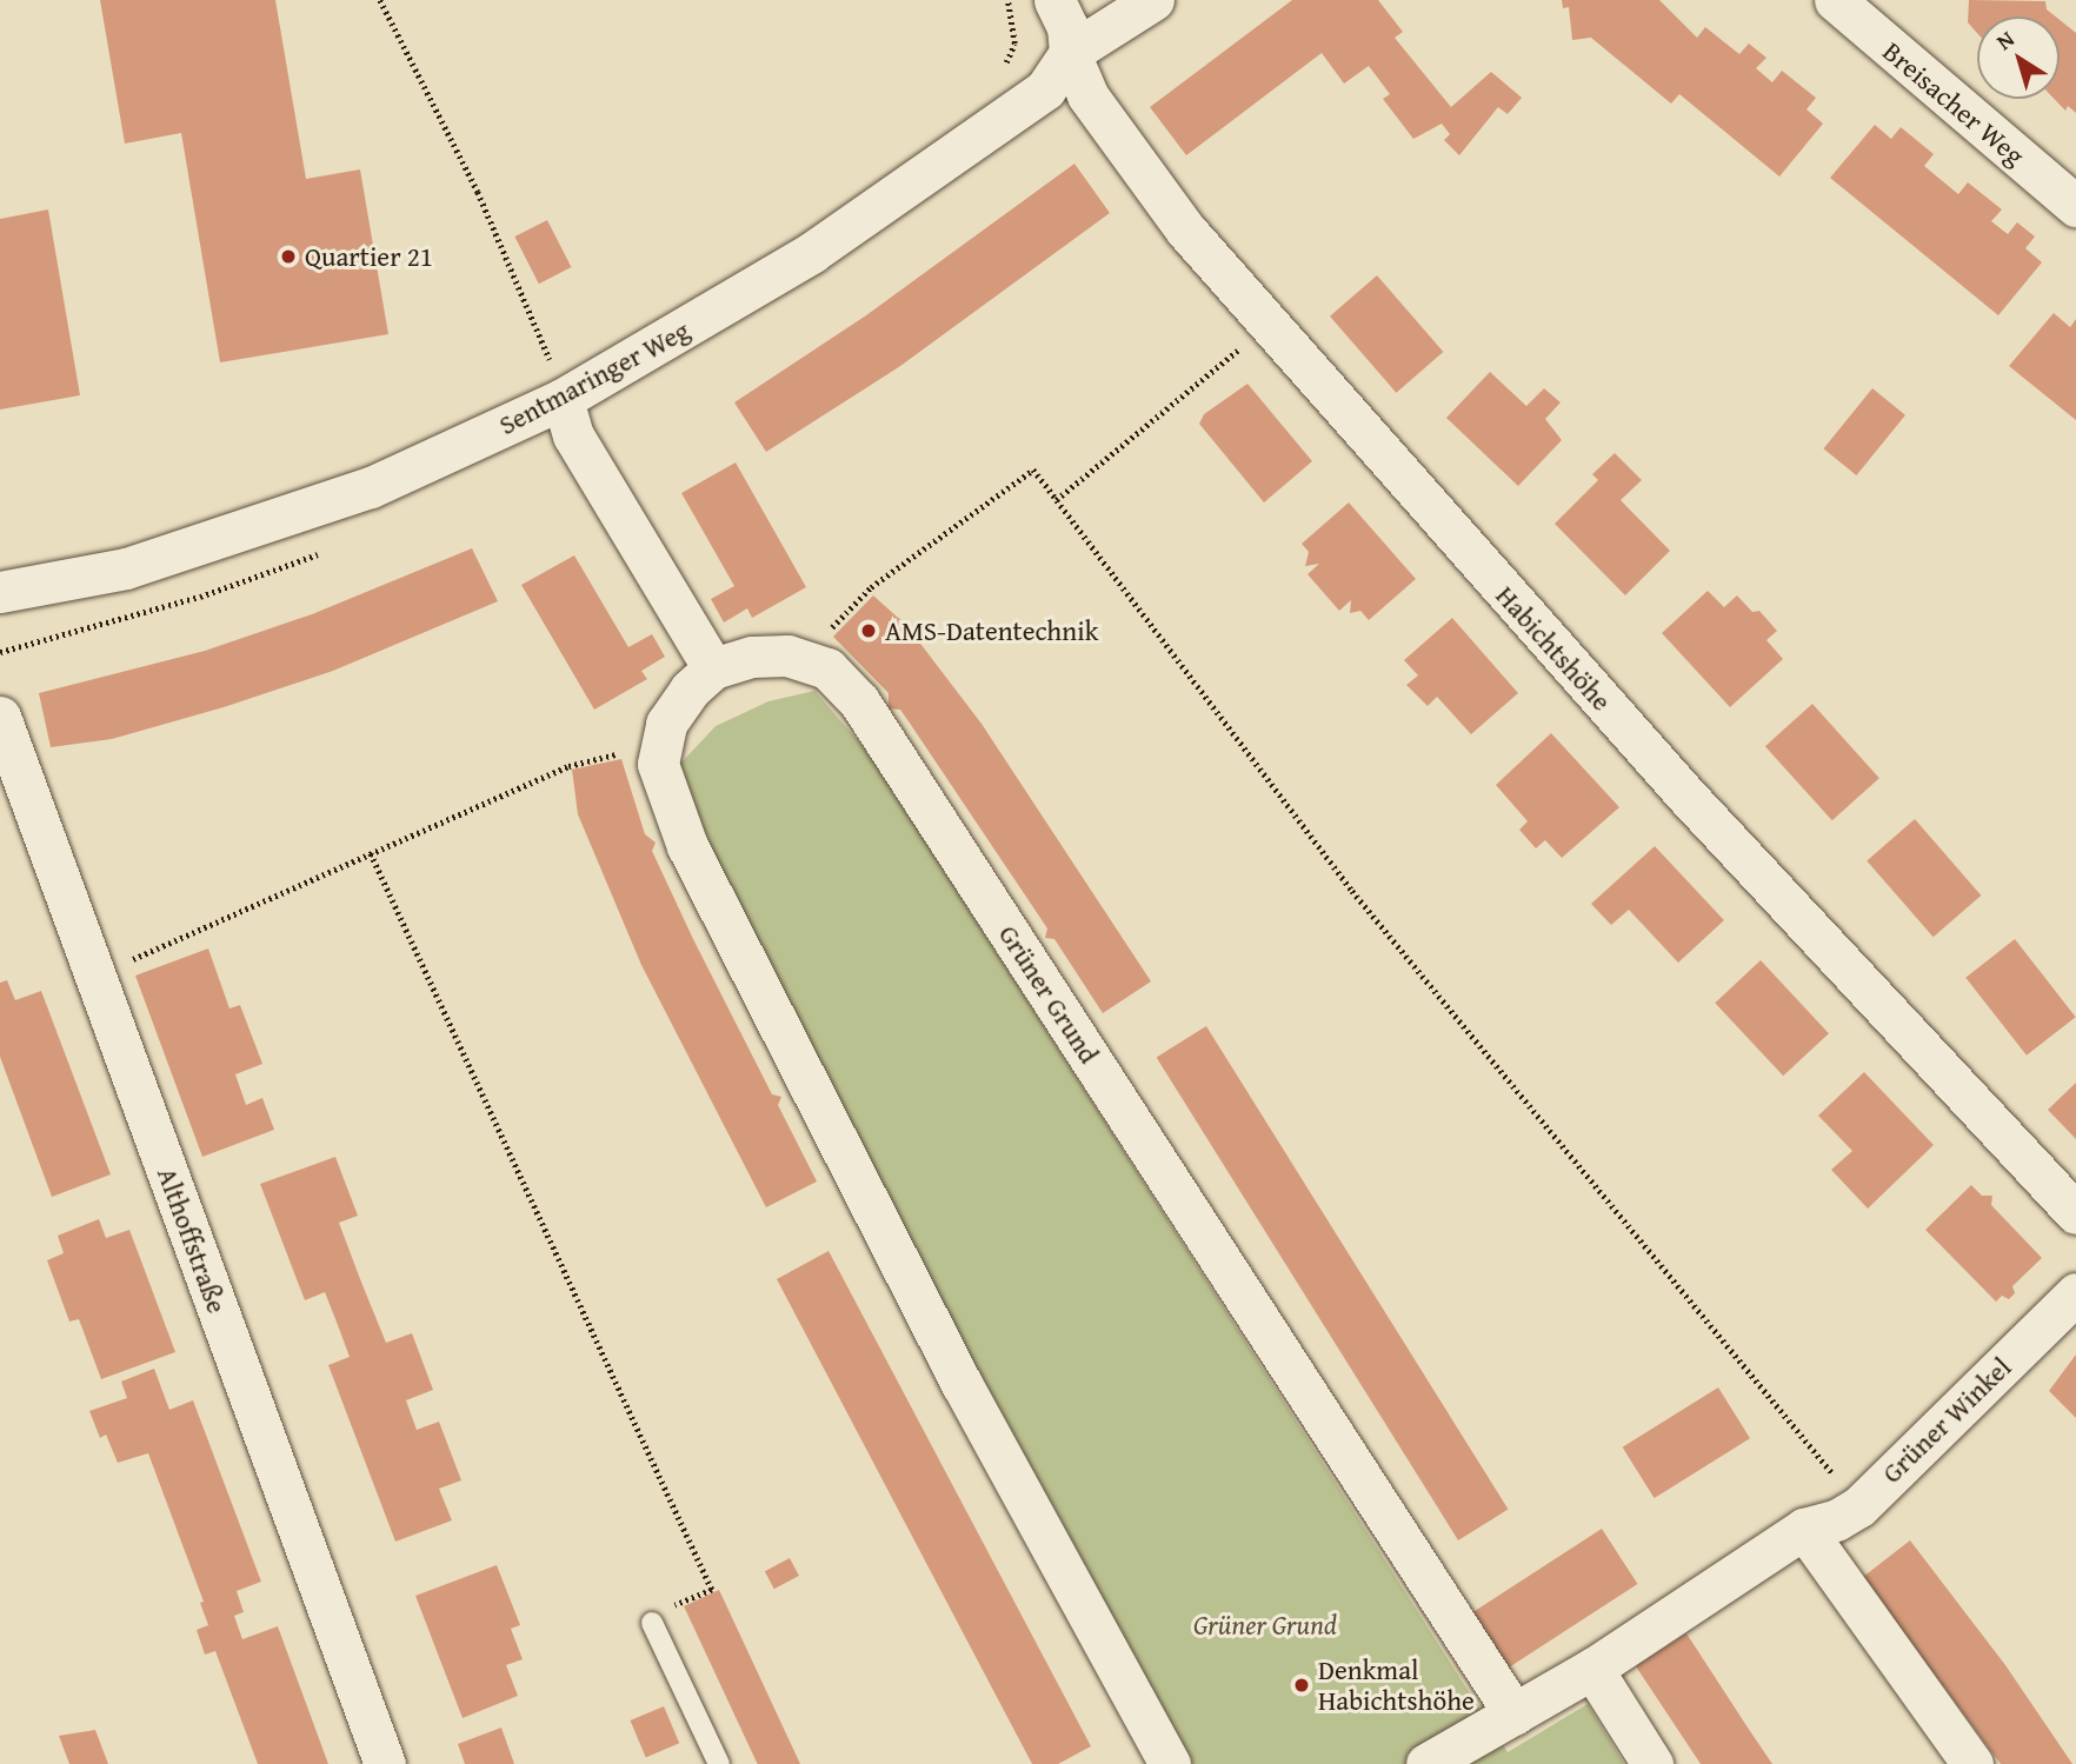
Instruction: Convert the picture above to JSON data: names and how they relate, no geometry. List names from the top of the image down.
{
  "streets": {
    "street": [
      "Breisacher Weg",
      "Sentmaringer Weg",
      "Habichtshöhe",
      "Grüner Grund",
      "Althoffstraße",
      "Grüner Winkel"
    ]
  },
  "crossings": [
    ["Sentmaringer Weg", "Habichtshöhe"]
  ],
  "parks": ["Grüner Grund"],
  "places": ["Quartier 21", "AMS-Datentechnik", "Denkmal Habichtshöhe"],
  "north": "top left"
}
